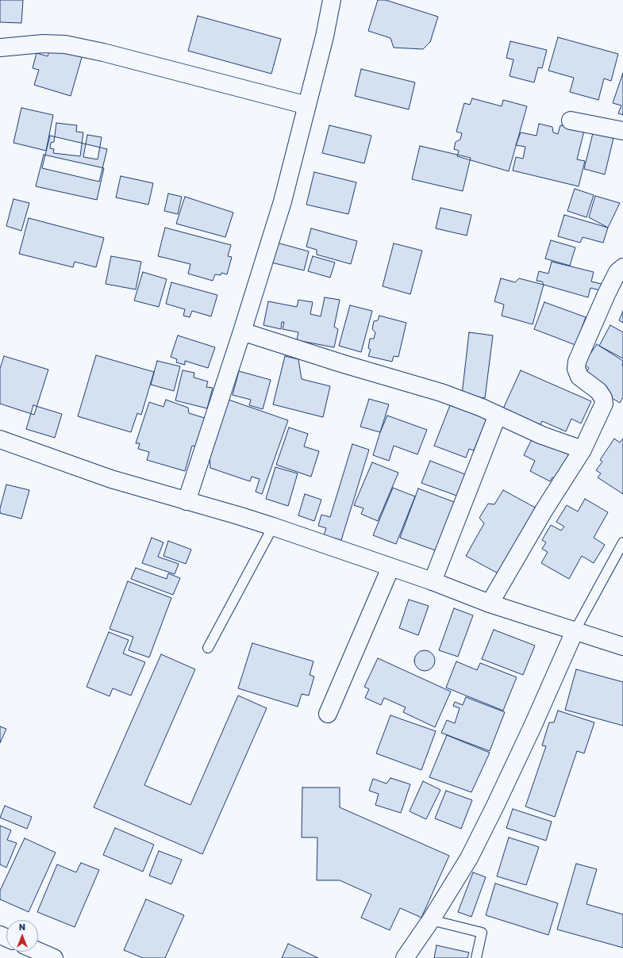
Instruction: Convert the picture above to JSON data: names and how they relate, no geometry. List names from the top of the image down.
{
  "north": "top"
}
